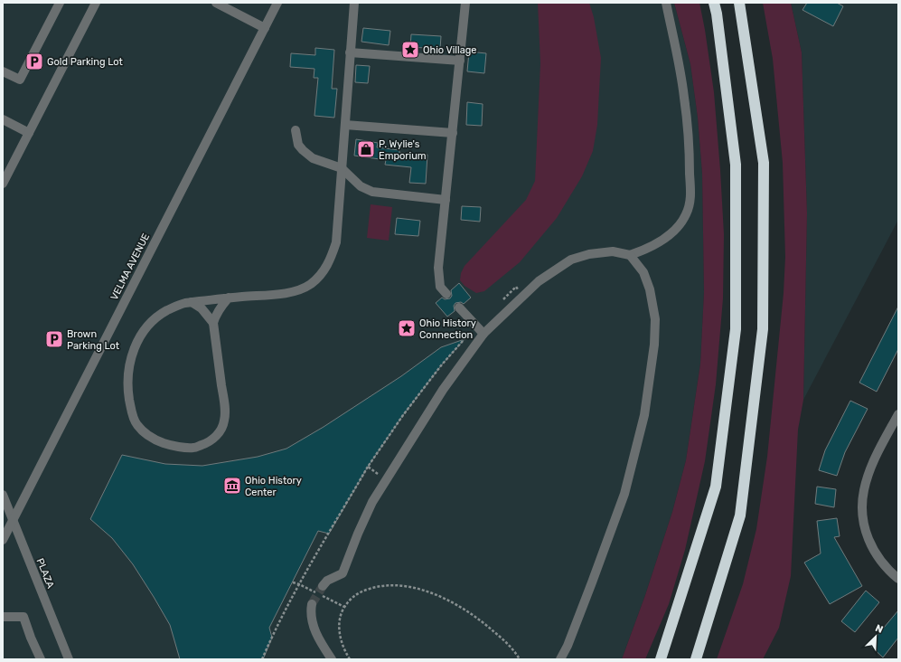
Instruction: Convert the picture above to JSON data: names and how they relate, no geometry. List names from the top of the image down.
{
  "streets": {
    "street": ["VELMA AVENUE", "PLAZA"]
  },
  "crossings": [
    ["VELMA AVENUE", "PLAZA"]
  ],
  "places": {
    "place": ["Ohio Village", "Ohio History Connection"],
    "parking": ["Gold Parking Lot", "Brown Parking Lot"],
    "shop": ["P. Wylie's Emporium"],
    "museum": ["Ohio History Center"]
  },
  "north": "top right"
}
